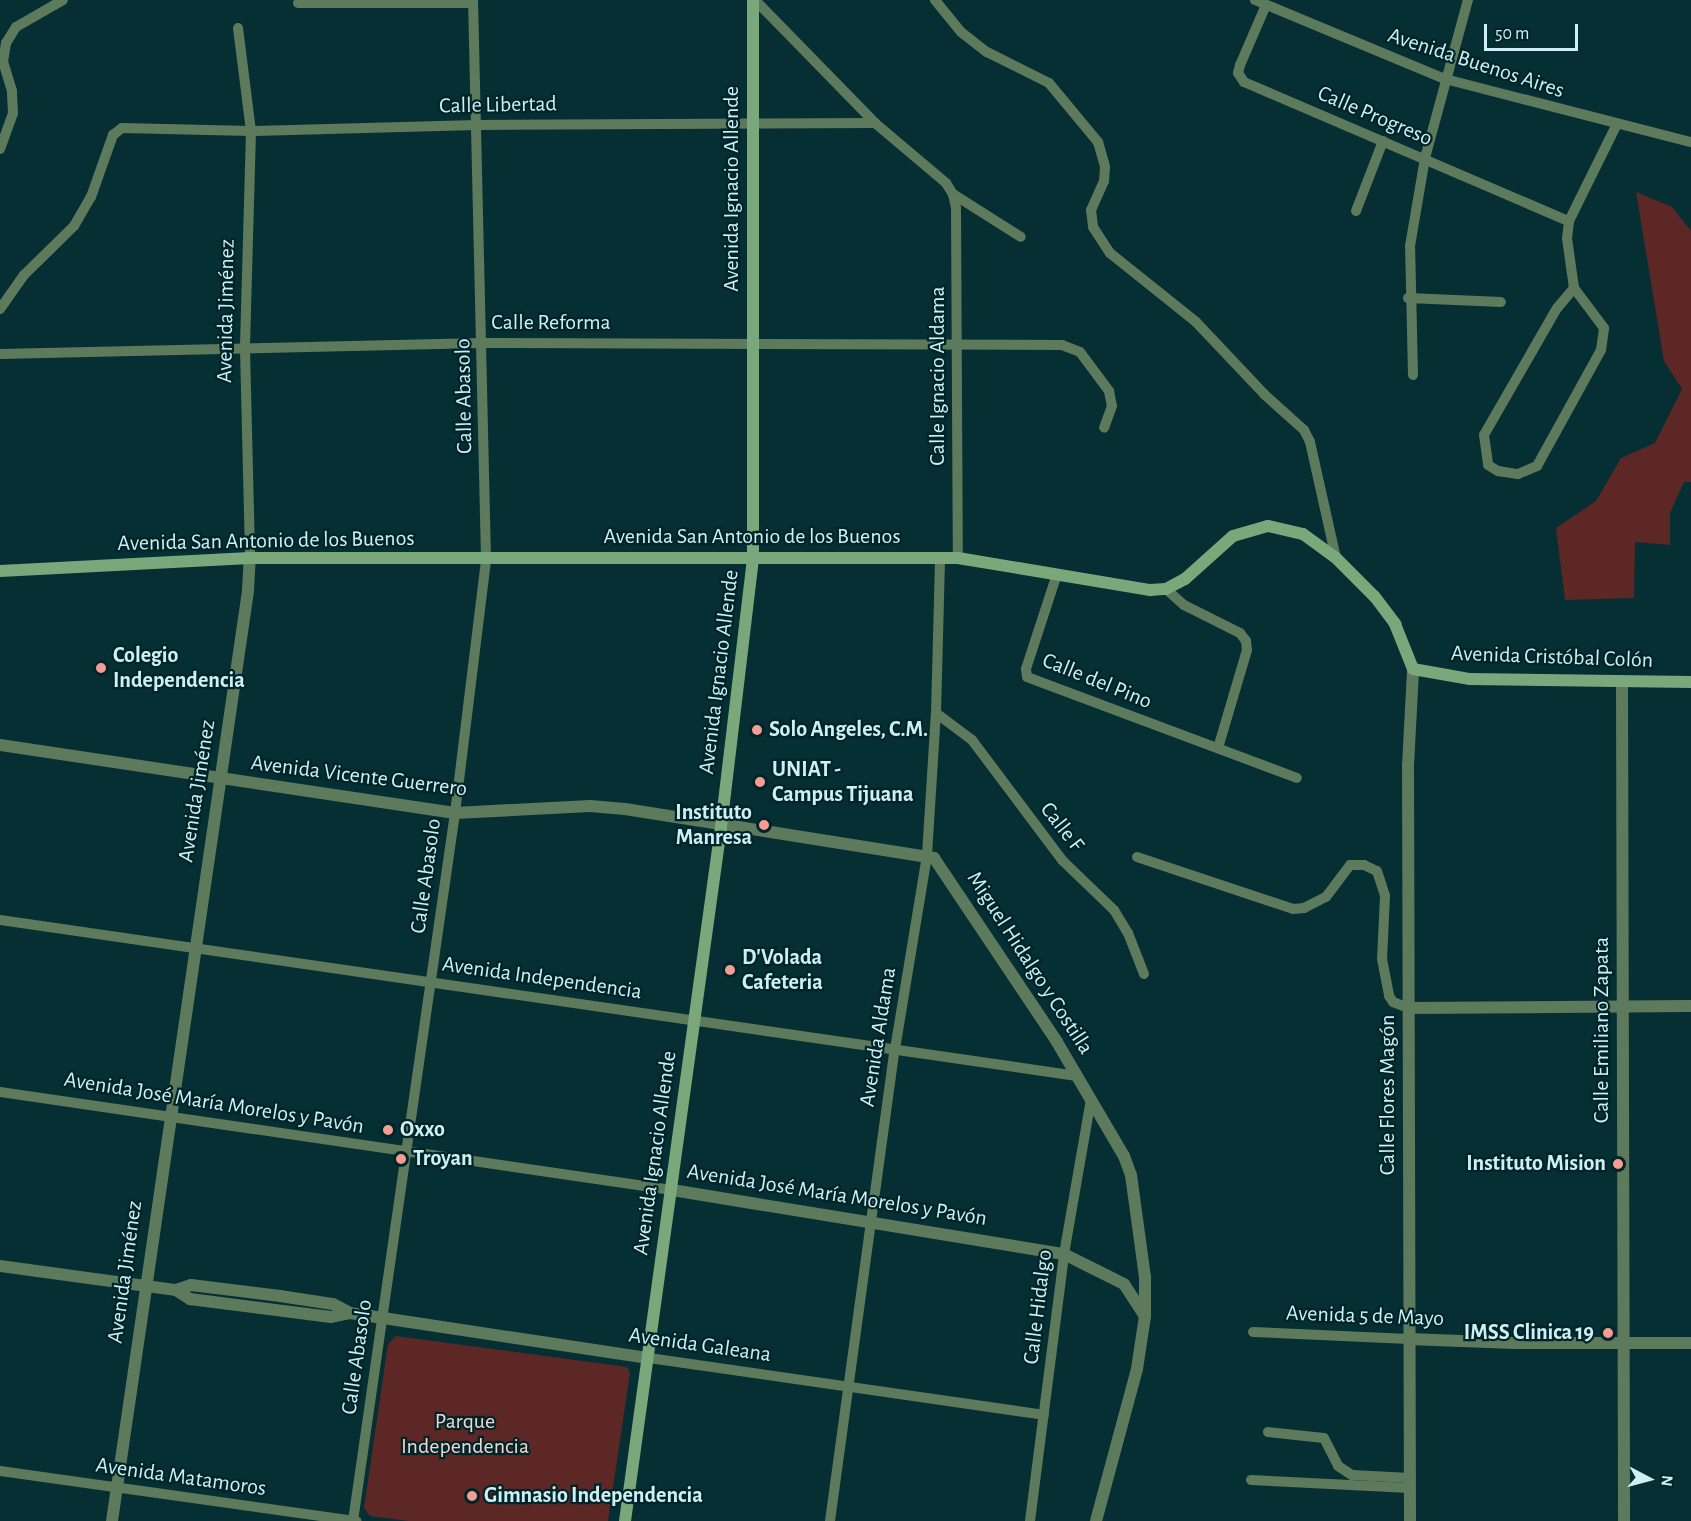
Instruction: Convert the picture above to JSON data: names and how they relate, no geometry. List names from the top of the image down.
{
  "streets": {
    "main road": ["Avenida Ignacio Allende", "Avenida San Antonio de los Buenos", "Avenida Cristóbal Colón"],
    "street": [
      "Avenida Buenos Aires",
      "Calle Libertad",
      "Calle Progreso",
      "Avenida Jiménez",
      "Calle Reforma",
      "Calle Ignacio Aldama",
      "Calle Abasolo",
      "Calle del Pino",
      "Avenida Vicente Guerrero",
      "Calle F",
      "Miguel Hidalgo y Costilla",
      "Avenida Independencia",
      "Calle Emiliano Zapata",
      "Avenida Aldama",
      "Calle Flores Magón",
      "Avenida José María Morelos y Pavón",
      "Calle Hidalgo",
      "Avenida 5 de Mayo",
      "Avenida Galeana",
      "Avenida Matamoros"
    ]
  },
  "crossings": [
    ["Avenida Buenos Aires", "Calle Progreso"],
    ["Calle Libertad", "Avenida Ignacio Allende"],
    ["Calle Libertad", "Avenida Jiménez"],
    ["Calle Libertad", "Calle Abasolo"],
    ["Avenida Ignacio Allende", "Calle Reforma"],
    ["Avenida Ignacio Allende", "Avenida San Antonio de los Buenos"],
    ["Avenida Ignacio Allende", "Avenida Vicente Guerrero"],
    ["Avenida Ignacio Allende", "Avenida Independencia"],
    ["Avenida Ignacio Allende", "Avenida José María Morelos y Pavón"],
    ["Avenida Ignacio Allende", "Avenida Galeana"],
    ["Avenida Jiménez", "Calle Reforma"],
    ["Avenida Jiménez", "Avenida San Antonio de los Buenos"],
    ["Avenida Jiménez", "Avenida Vicente Guerrero"],
    ["Avenida Jiménez", "Avenida Independencia"],
    ["Avenida Jiménez", "Avenida José María Morelos y Pavón"],
    ["Avenida Jiménez", "Avenida Galeana"],
    ["Avenida Jiménez", "Avenida Matamoros"],
    ["Calle Reforma", "Calle Ignacio Aldama"],
    ["Calle Reforma", "Calle Abasolo"],
    ["Calle Ignacio Aldama", "Avenida San Antonio de los Buenos"],
    ["Calle Abasolo", "Avenida San Antonio de los Buenos"],
    ["Calle Abasolo", "Avenida Vicente Guerrero"],
    ["Calle Abasolo", "Avenida Independencia"],
    ["Calle Abasolo", "Avenida José María Morelos y Pavón"],
    ["Calle Abasolo", "Avenida Galeana"],
    ["Calle Abasolo", "Avenida Matamoros"],
    ["Avenida San Antonio de los Buenos", "Calle del Pino"],
    ["Avenida San Antonio de los Buenos", "Avenida Aldama"],
    ["Avenida Cristóbal Colón", "Calle Emiliano Zapata"],
    ["Avenida Cristóbal Colón", "Calle Flores Magón"],
    ["Avenida Vicente Guerrero", "Miguel Hidalgo y Costilla"],
    ["Avenida Vicente Guerrero", "Avenida Aldama"],
    ["Calle F", "Avenida Aldama"],
    ["Miguel Hidalgo y Costilla", "Avenida Independencia"],
    ["Miguel Hidalgo y Costilla", "Avenida Aldama"],
    ["Miguel Hidalgo y Costilla", "Avenida José María Morelos y Pavón"],
    ["Miguel Hidalgo y Costilla", "Calle Hidalgo"],
    ["Avenida Independencia", "Avenida Aldama"],
    ["Calle Emiliano Zapata", "Avenida 5 de Mayo"],
    ["Avenida Aldama", "Avenida José María Morelos y Pavón"],
    ["Avenida Aldama", "Avenida Galeana"],
    ["Calle Flores Magón", "Avenida 5 de Mayo"],
    ["Avenida José María Morelos y Pavón", "Calle Hidalgo"],
    ["Calle Hidalgo", "Avenida Galeana"]
  ],
  "parks": ["Parque Independencia"],
  "places": [
    "Colegio Independencia",
    "Solo Angeles, C.M.",
    "UNIAT - Campus Tijuana",
    "Instituto Manresa",
    "D'Volada Cafeteria",
    "Oxxo",
    "Troyan",
    "Instituto Mision",
    "IMSS Clinica 19",
    "Gimnasio Independencia"
  ],
  "scale_bar": "50 m",
  "north": "right"
}
